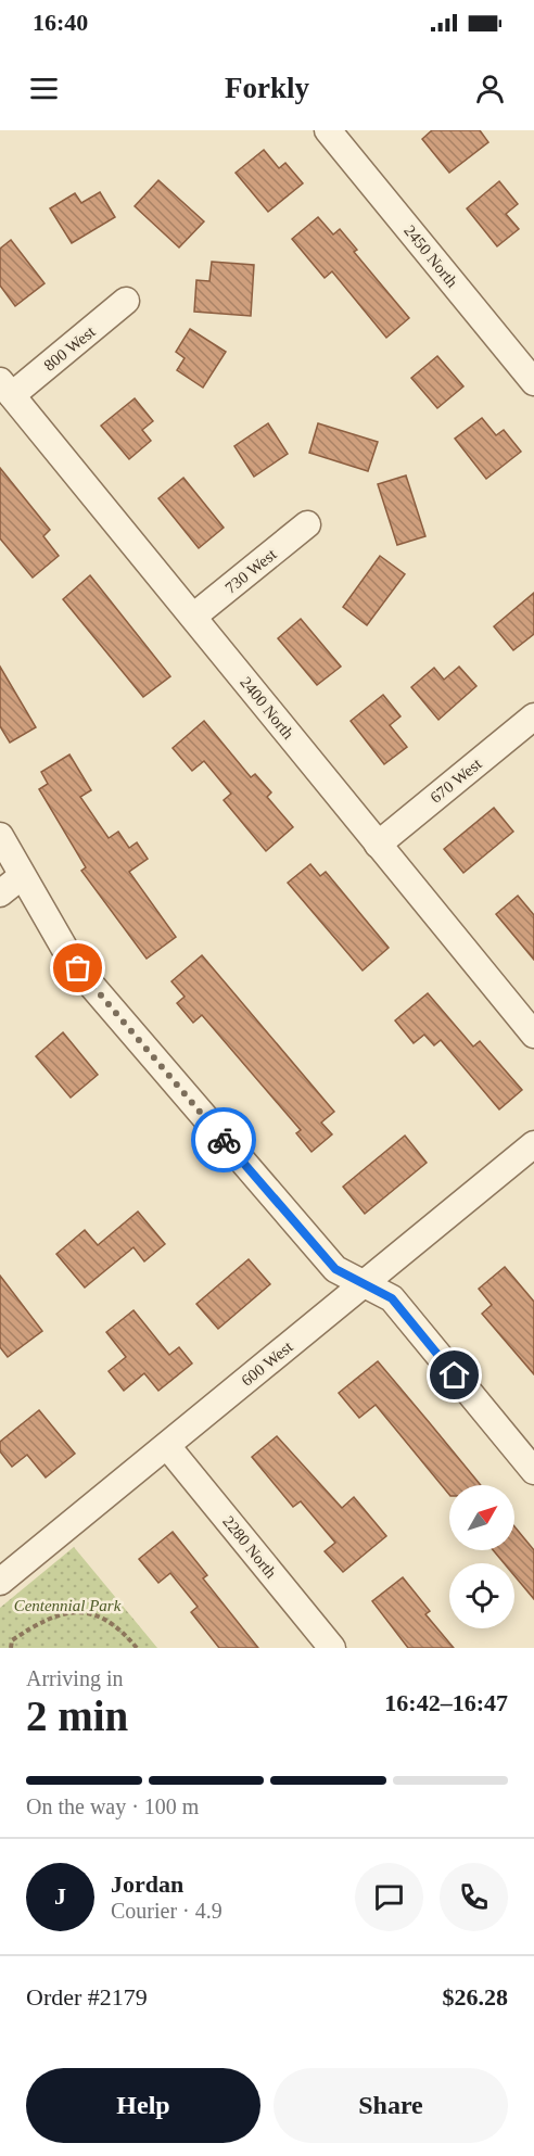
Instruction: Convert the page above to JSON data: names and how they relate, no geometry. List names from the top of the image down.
{
  "streets": {
    "street": [
      "2450 North",
      "800 West",
      "730 West",
      "2400 North",
      "670 West",
      "600 West",
      "2280 North"
    ]
  },
  "crossings": [
    ["800 West", "2400 North"],
    ["730 West", "2400 North"],
    ["2400 North", "670 West"],
    ["600 West", "2280 North"]
  ],
  "parks": ["Centennial Park"],
  "north": "top right",
  "page": {
    "status": "16:40",
    "header": "Forkly",
    "heading": ["2 min", "Arriving in", "16:42–16:47"],
    "panel": [
      "Jordan",
      "Courier · 4.9",
      "Order #2179",
      "$26.28"
    ],
    "bar": "On the way · 100 m",
    "round": "J",
    "buttons": ["Help", "Share"]
  }
}
